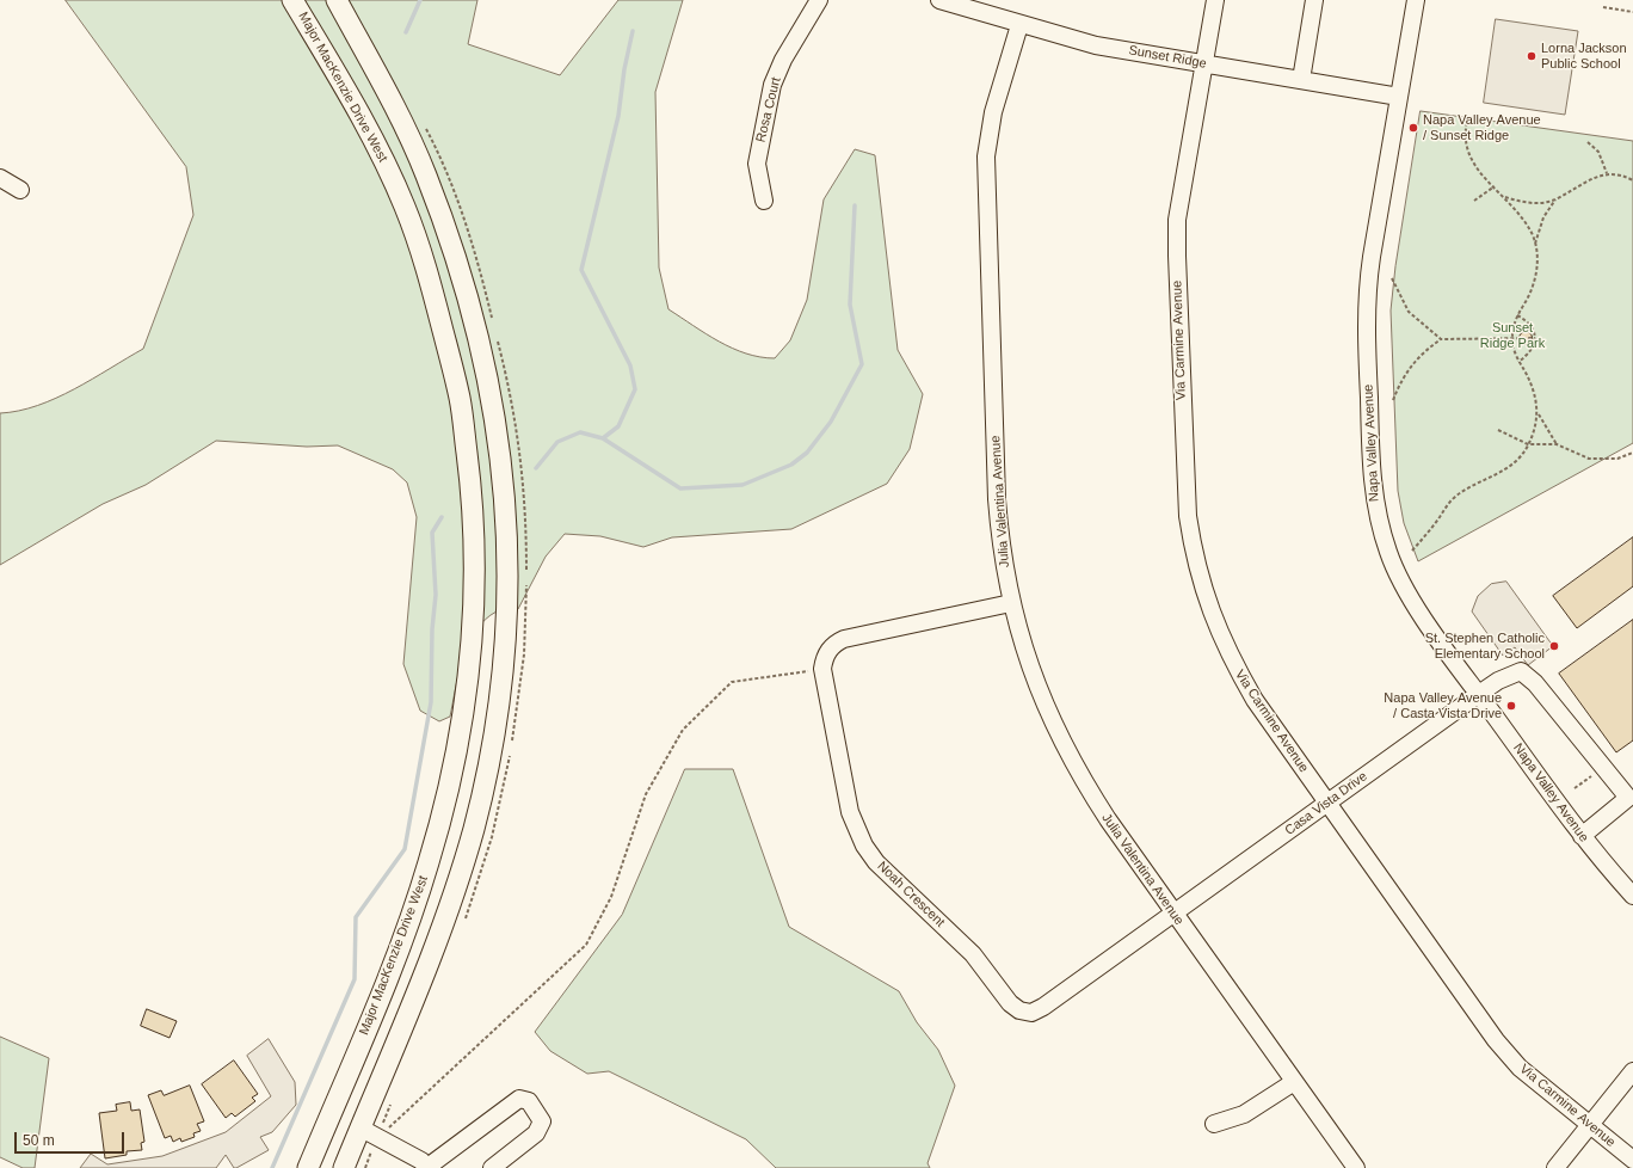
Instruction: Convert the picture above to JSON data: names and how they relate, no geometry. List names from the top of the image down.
{
  "streets": {
    "main road": ["Major MacKenzie Drive West"],
    "street": [
      "Sunset Ridge",
      "Rosa Court",
      "Via Carmine Avenue",
      "Napa Valley Avenue",
      "Julia Valentina Avenue",
      "Casa Vista Drive",
      "Noah Crescent"
    ]
  },
  "crossings": [
    ["Sunset Ridge", "Via Carmine Avenue"],
    ["Sunset Ridge", "Napa Valley Avenue"],
    ["Sunset Ridge", "Julia Valentina Avenue"],
    ["Via Carmine Avenue", "Casa Vista Drive"],
    ["Napa Valley Avenue", "Casa Vista Drive"],
    ["Julia Valentina Avenue", "Casa Vista Drive"],
    ["Julia Valentina Avenue", "Noah Crescent"],
    ["Casa Vista Drive", "Noah Crescent"]
  ],
  "parks": ["Sunset Ridge Park"],
  "places": [
    "Lorna Jackson Public School",
    "Napa Valley Avenue / Sunset Ridge",
    "St. Stephen Catholic Elementary School",
    "Napa Valley Avenue / Casta Vista Drive"
  ],
  "scale_bar": "50 m"
}
